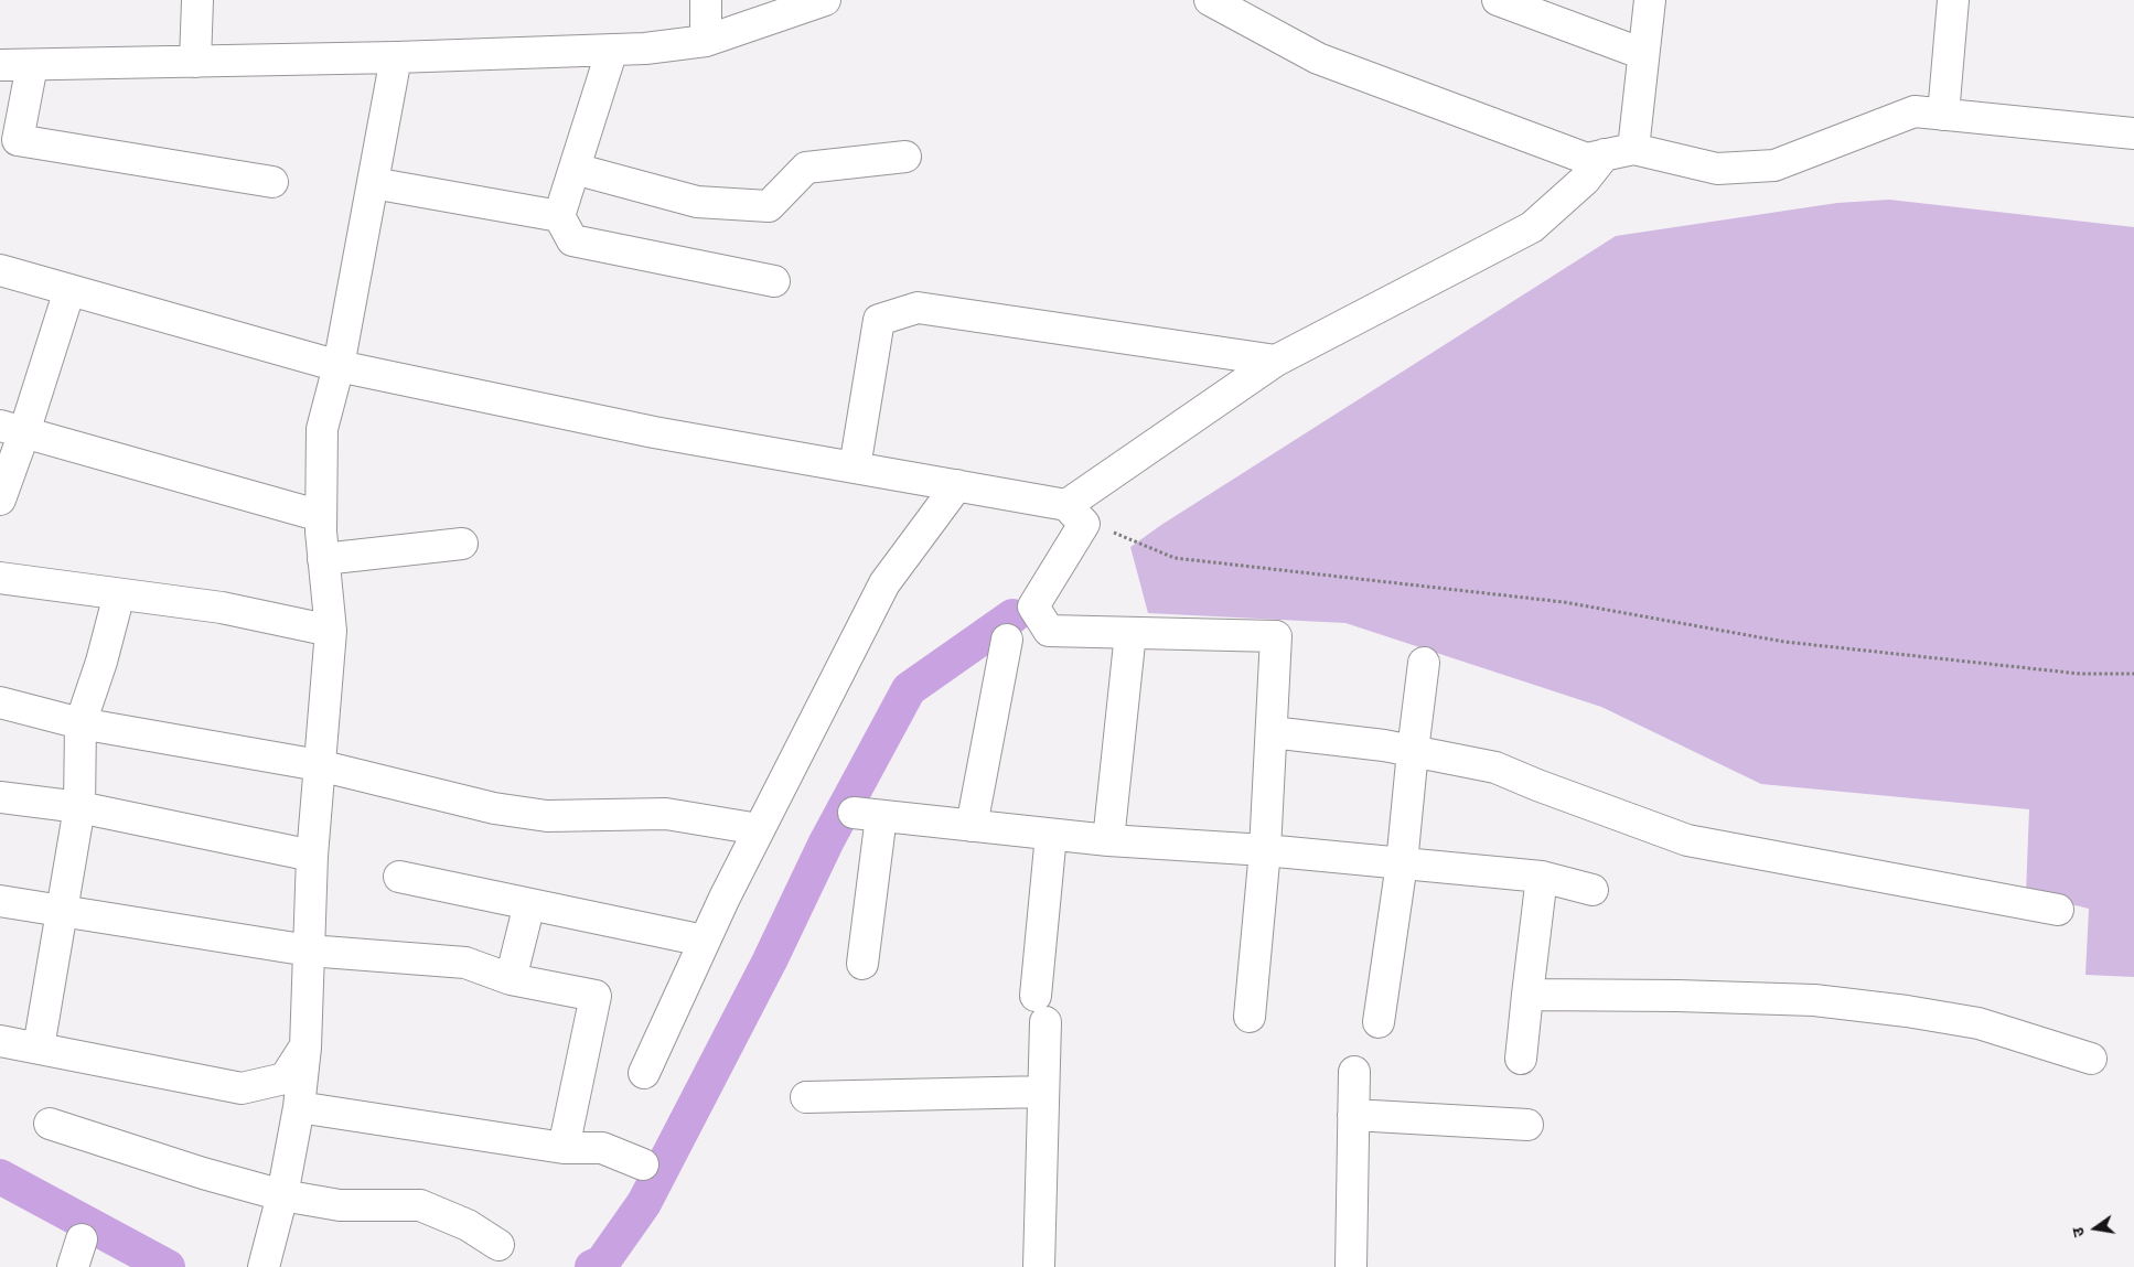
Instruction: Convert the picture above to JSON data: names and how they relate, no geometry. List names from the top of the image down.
{
  "north": "left"
}
